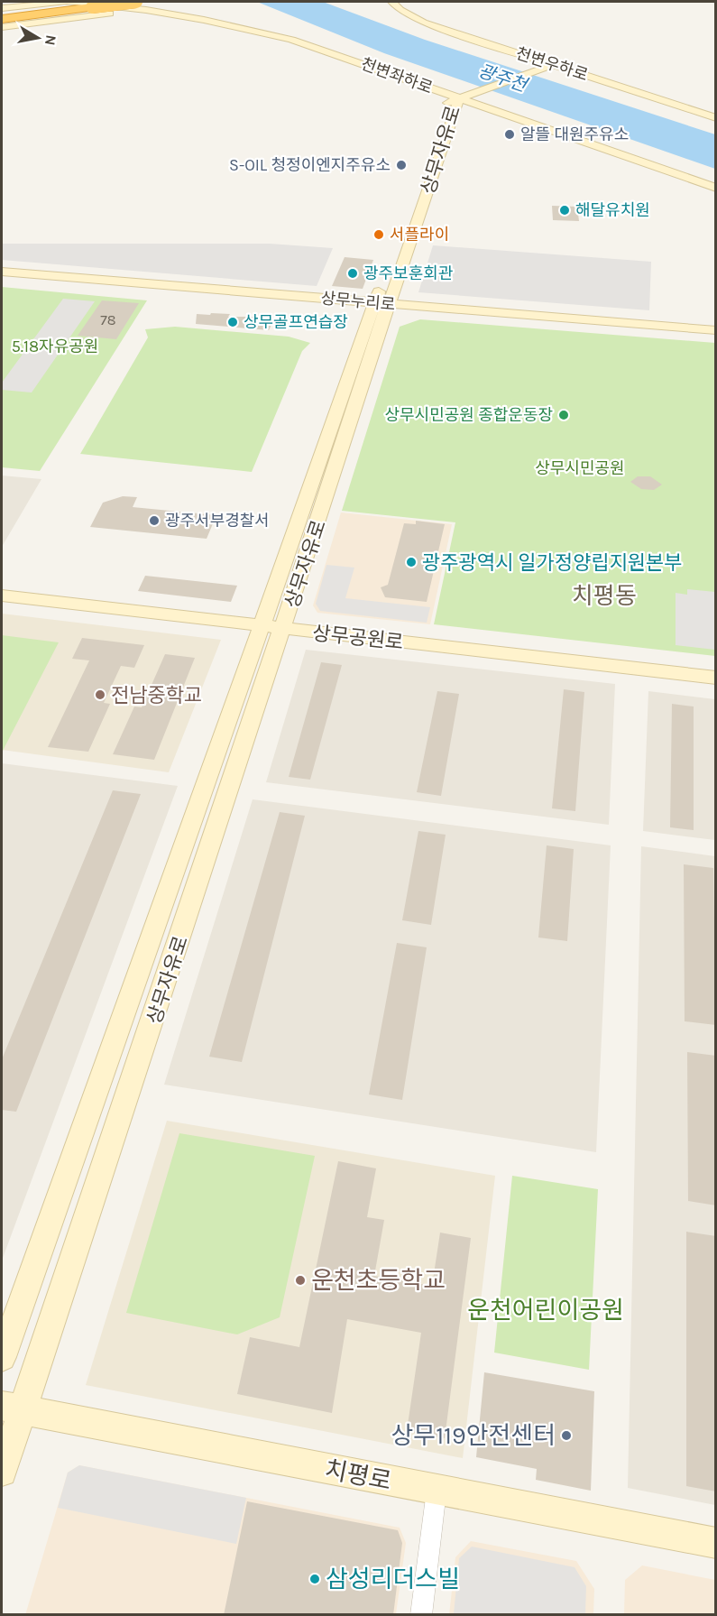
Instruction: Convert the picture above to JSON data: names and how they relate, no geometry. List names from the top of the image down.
{
  "streets": {
    "street": [
      "천변우하로",
      "천변좌하로",
      "상무자유로",
      "상무누리로",
      "상무공원로",
      "치평로"
    ]
  },
  "crossings": [
    ["천변좌하로", "상무자유로"],
    ["상무자유로", "상무누리로"],
    ["상무자유로", "상무공원로"],
    ["상무자유로", "치평로"]
  ],
  "districts": ["치평동"],
  "water": ["광주천"],
  "parks": ["5.18자유공원", "상무시민공원", "운천어린이공원"],
  "places": [
    "알뜰 대원주유소",
    "S-OIL 청정이엔지주유소",
    "해달유치원",
    "서플라이",
    "광주보훈회관",
    "상무골프연습장",
    "상무시민공원 종합운동장",
    "광주서부경찰서",
    "광주광역시 일가정양립지원본부",
    "전남중학교",
    "운천초등학교",
    "상무119안전센터",
    "삼성리더스빌"
  ],
  "house_numbers": ["78"],
  "north": "right"
}
